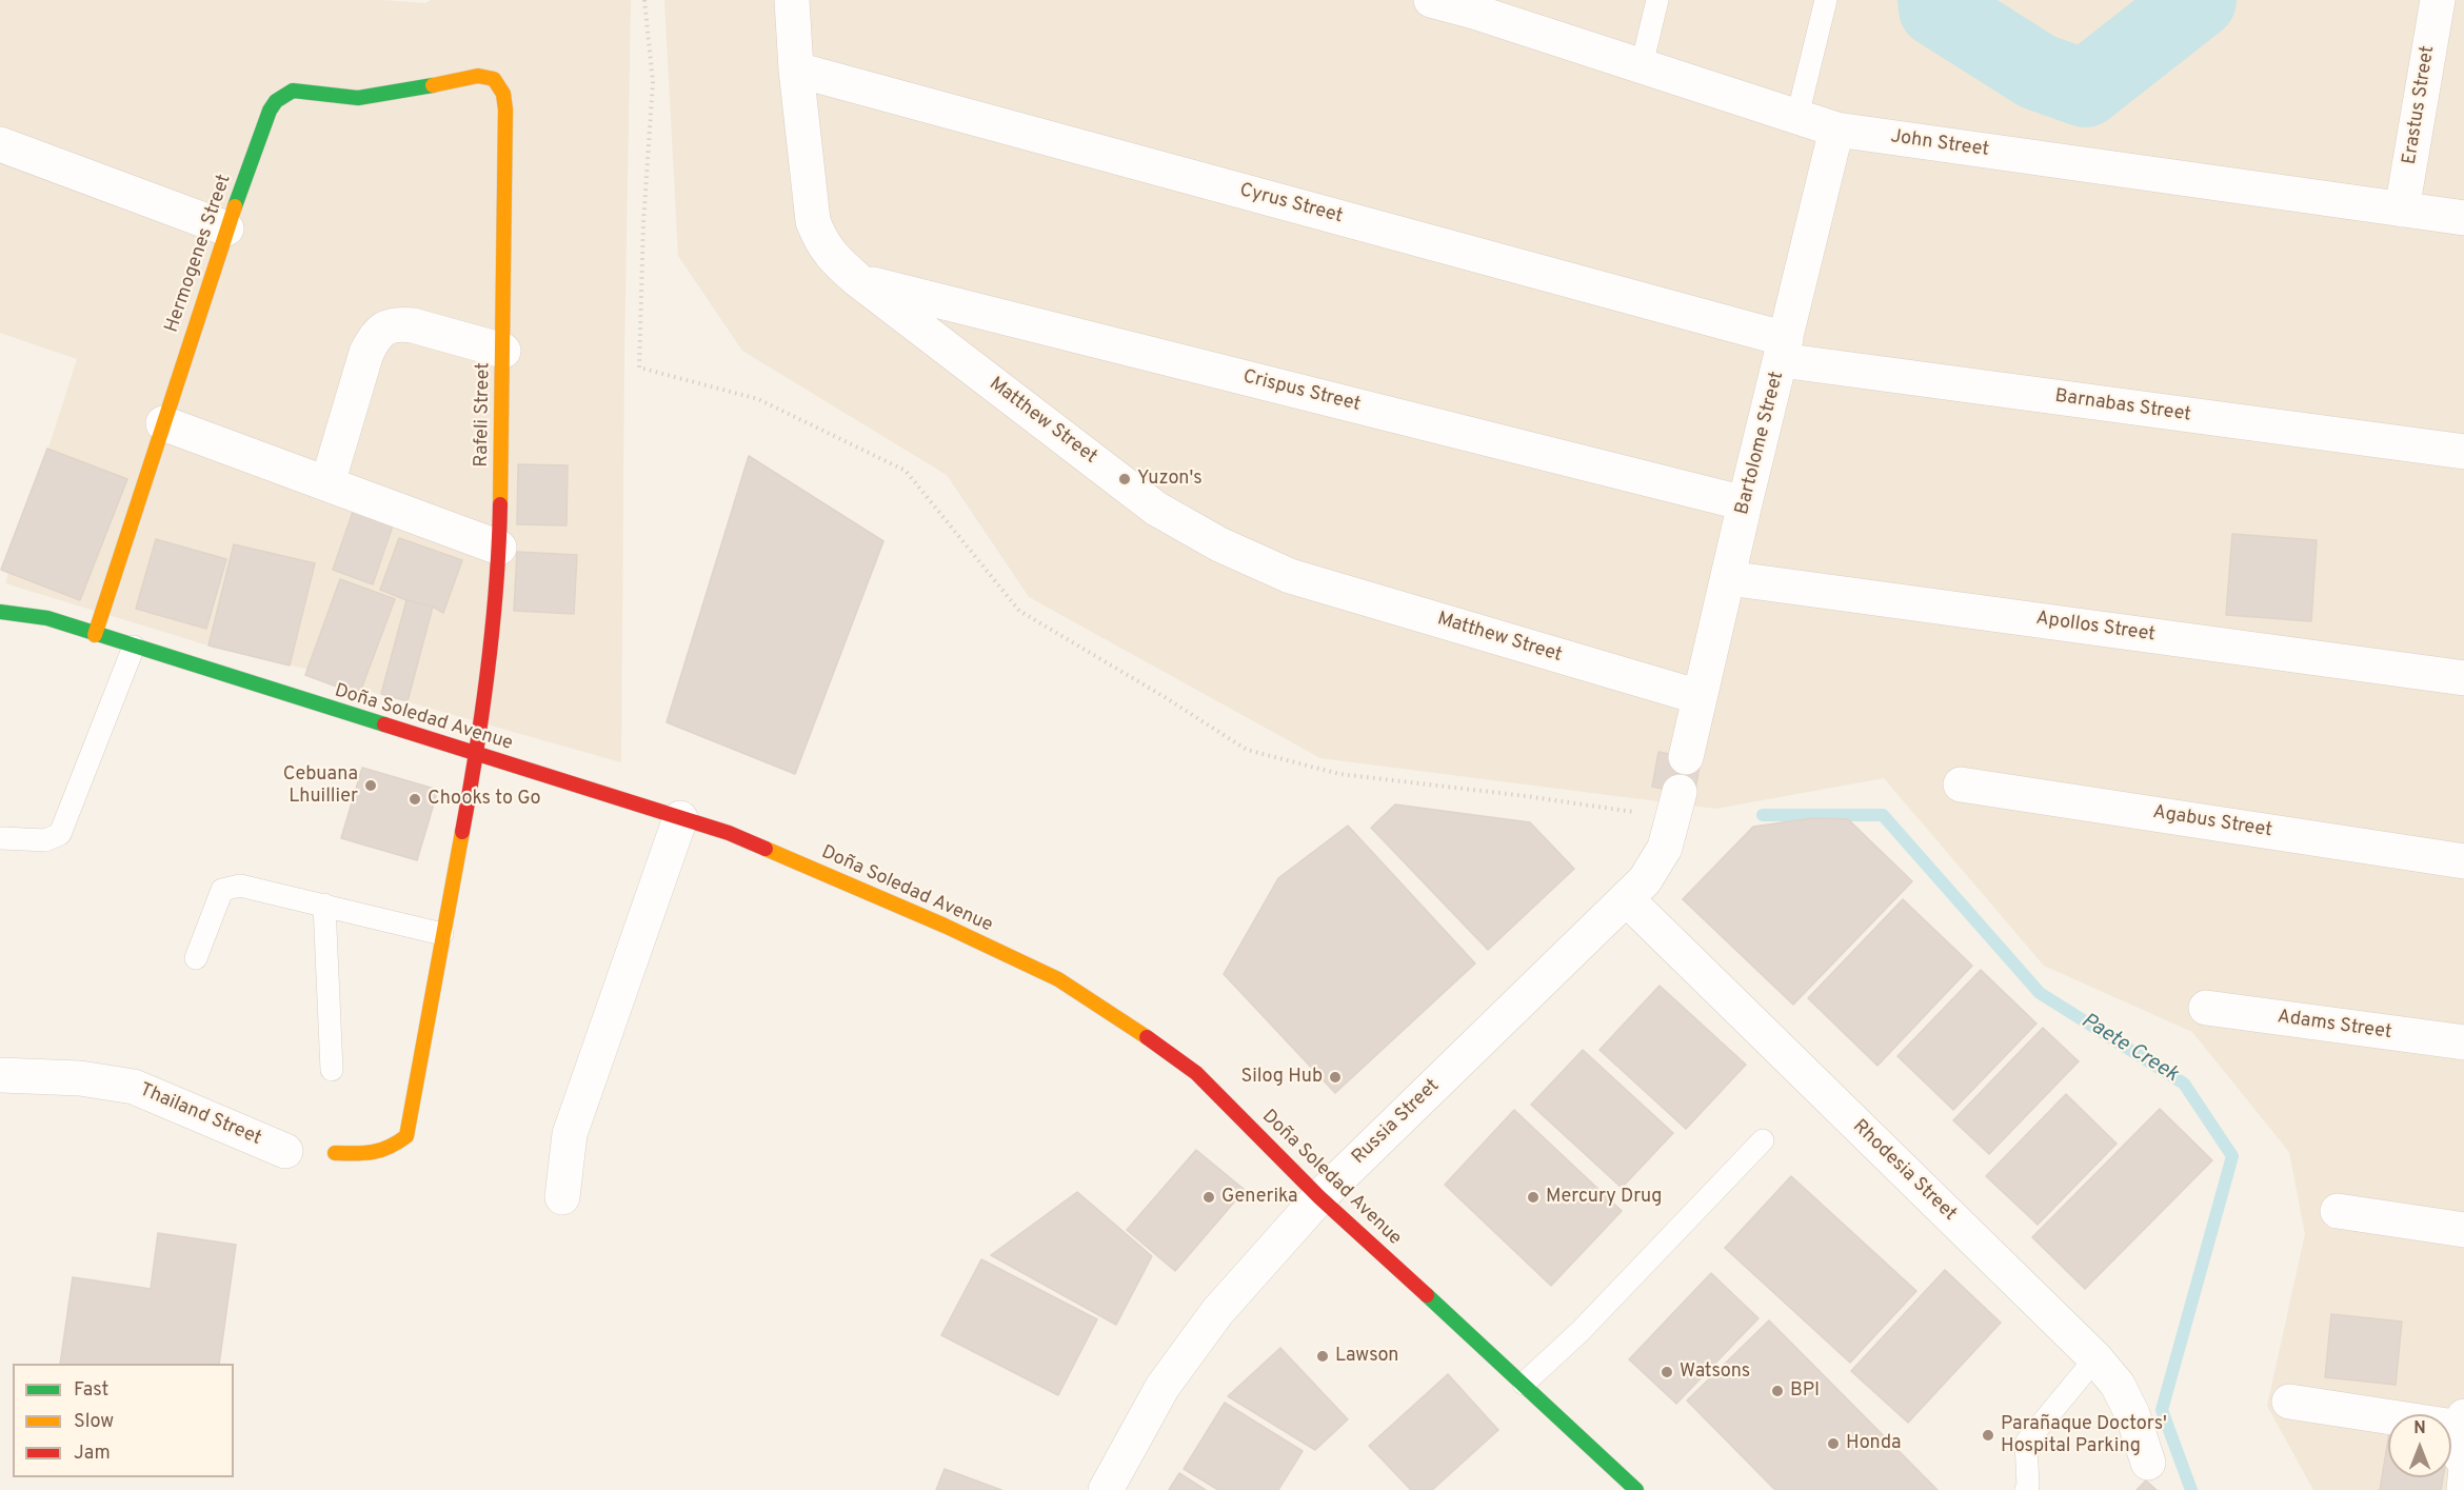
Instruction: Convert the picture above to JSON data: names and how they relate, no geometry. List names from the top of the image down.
{
  "streets": {
    "street": [
      "Erastus Street",
      "John Street",
      "Cyrus Street",
      "Hermogenes Street",
      "Crispus Street",
      "Barnabas Street",
      "Rafeli Street",
      "Matthew Street",
      "Bartolome Street",
      "Apollos Street",
      "Doña Soledad Avenue",
      "Agabus Street",
      "Adams Street",
      "Thailand Street",
      "Russia Street",
      "Rhodesia Street"
    ]
  },
  "crossings": [
    ["Erastus Street", "John Street"],
    ["John Street", "Bartolome Street"],
    ["Cyrus Street", "Barnabas Street"],
    ["Cyrus Street", "Matthew Street"],
    ["Cyrus Street", "Bartolome Street"],
    ["Hermogenes Street", "Rafeli Street"],
    ["Hermogenes Street", "Doña Soledad Avenue"],
    ["Crispus Street", "Matthew Street"],
    ["Crispus Street", "Bartolome Street"],
    ["Barnabas Street", "Bartolome Street"],
    ["Rafeli Street", "Doña Soledad Avenue"],
    ["Matthew Street", "Bartolome Street"],
    ["Bartolome Street", "Apollos Street"],
    ["Doña Soledad Avenue", "Russia Street"],
    ["Russia Street", "Rhodesia Street"]
  ],
  "water": ["Paete Creek"],
  "places": [
    "Yuzon's",
    "Cebuana Lhuillier",
    "Chooks to Go",
    "Silog Hub",
    "Generika",
    "Mercury Drug",
    "Lawson",
    "Watsons",
    "BPI",
    "Parañaque Doctors' Hospital Parking",
    "Honda"
  ],
  "legend": ["Fast", "Slow", "Jam"],
  "north": "top"
}
